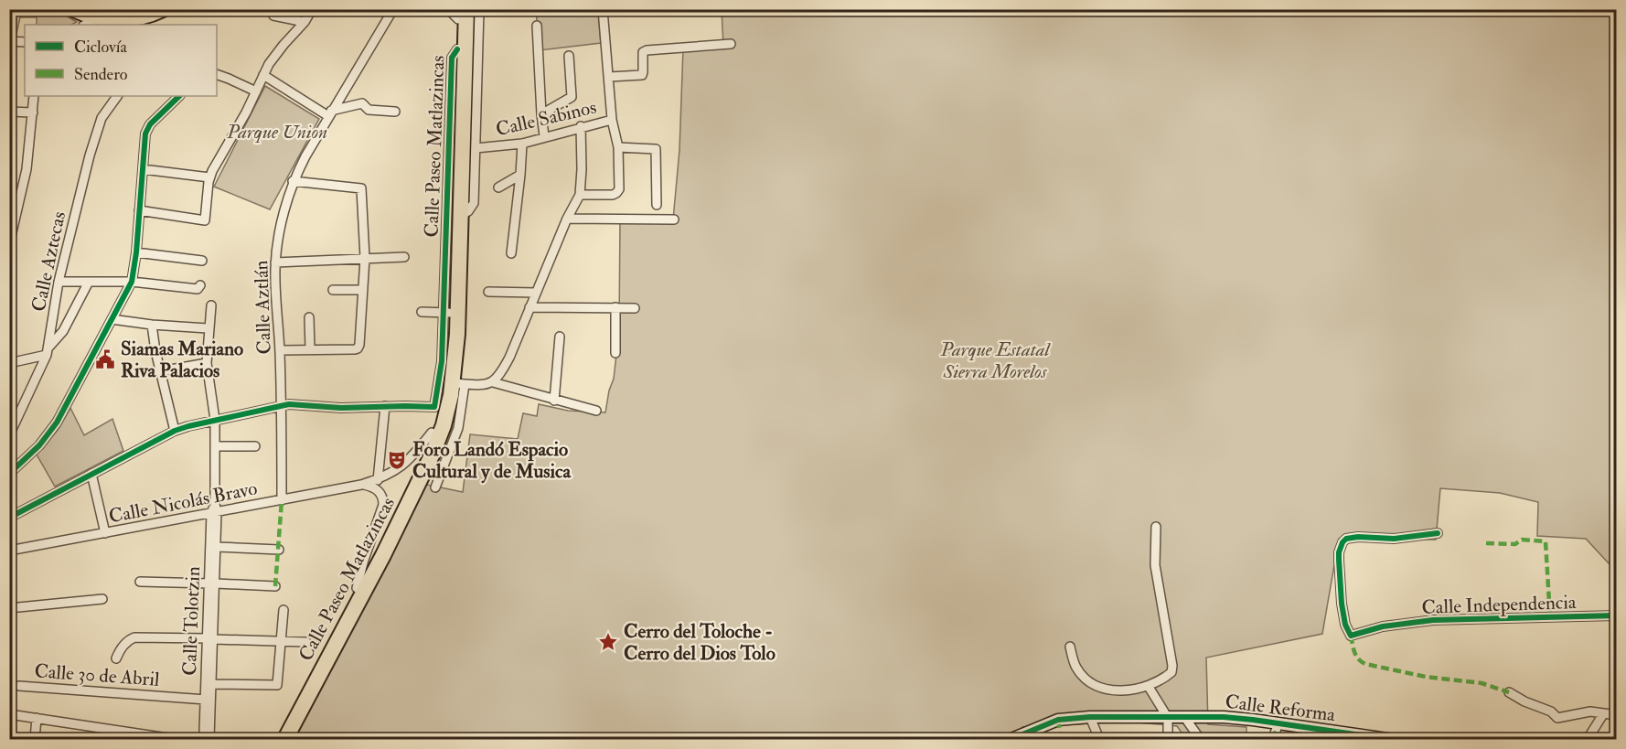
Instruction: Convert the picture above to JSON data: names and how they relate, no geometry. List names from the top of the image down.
{
  "streets": {
    "highway": ["Calle Paseo Matlazincas"],
    "street": [
      "Calle Sabinos",
      "Calle Aztecas",
      "Calle Aztlán",
      "Calle Nicolás Bravo",
      "Calle Independencia",
      "Calle Tolotzin",
      "Calle 30 de Abril",
      "Calle Reforma"
    ]
  },
  "crossings": [
    ["Calle Paseo Matlazincas", "Calle Nicolás Bravo"],
    ["Calle Aztlán", "Calle Nicolás Bravo"],
    ["Calle Nicolás Bravo", "Calle Tolotzin"],
    ["Calle Tolotzin", "Calle 30 de Abril"]
  ],
  "parks": ["Parque Union", "Parque Estatal Sierra Morelos"],
  "places": {
    "public building": ["Siamas Mariano Riva Palacios"],
    "theatre": ["Foro Landó Espacio Cultural y de Musica"],
    "place": ["Cerro del Toloche - Cerro del Dios Tolo"]
  },
  "legend": ["Ciclovía", "Sendero"]
}
